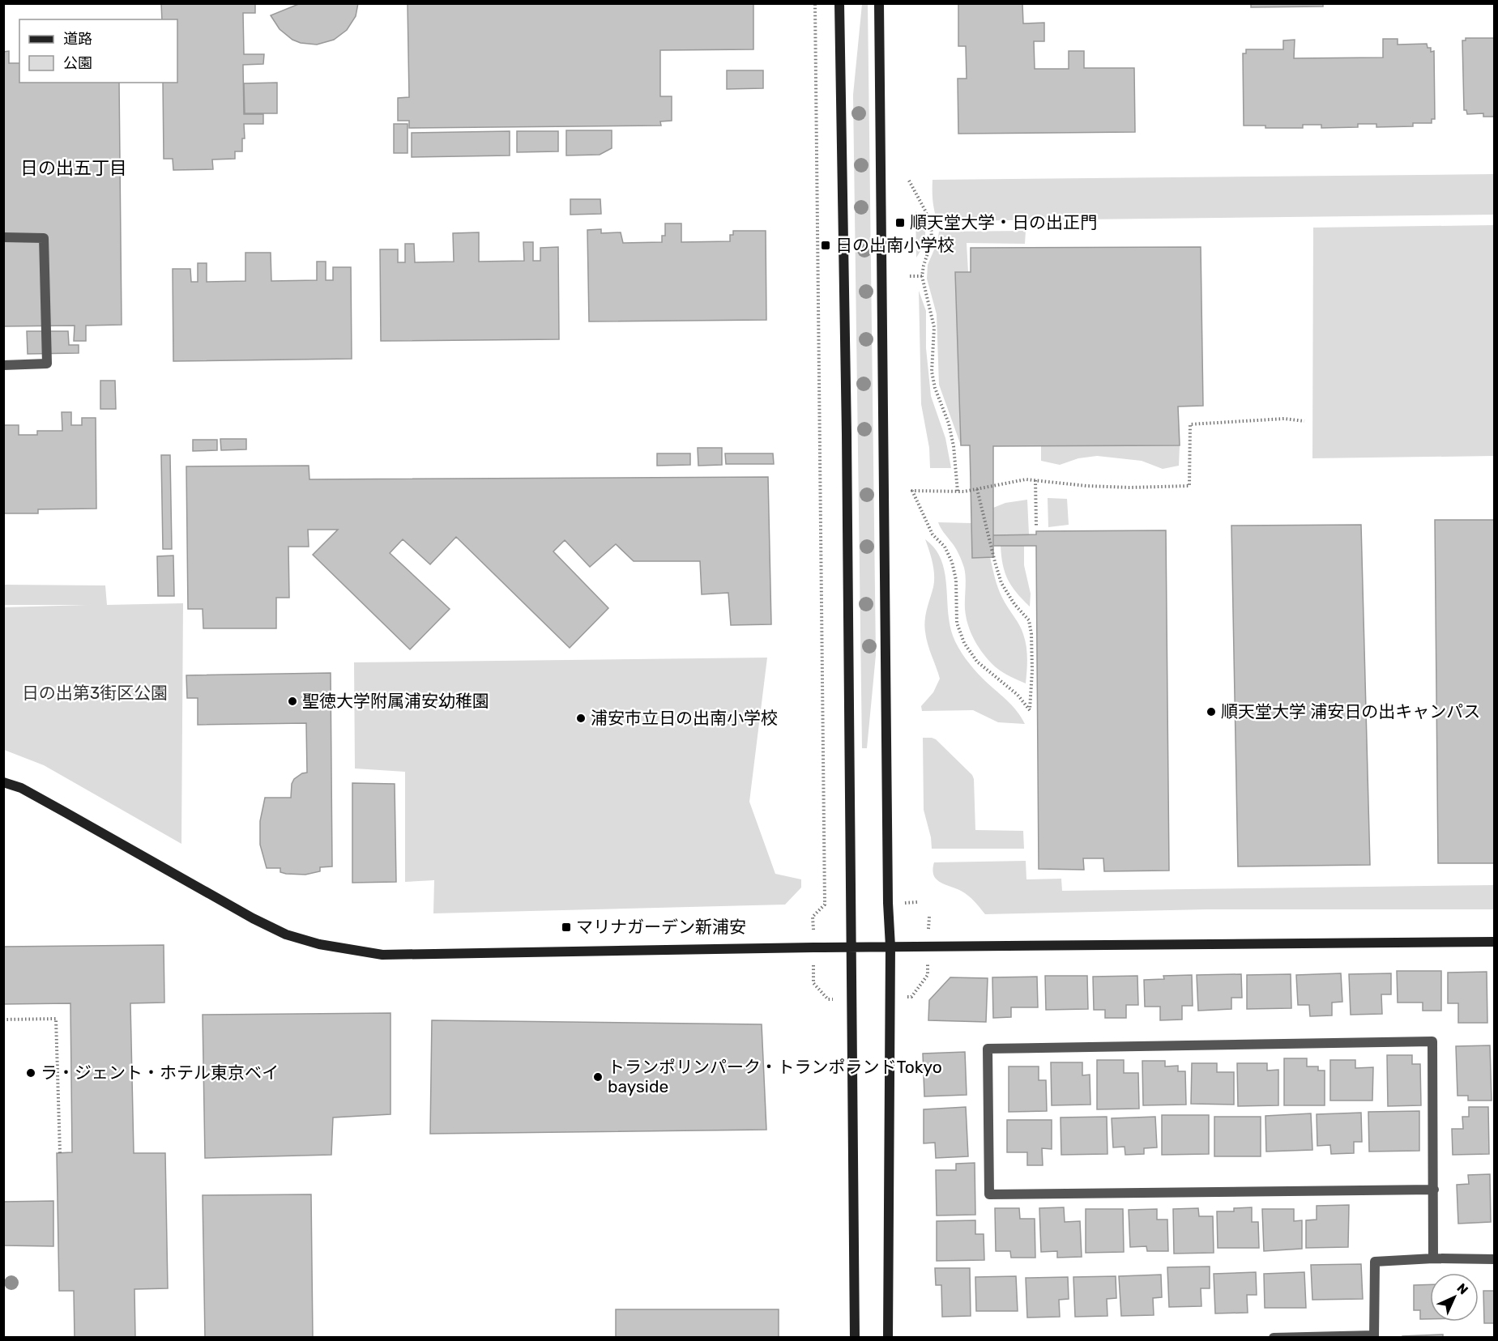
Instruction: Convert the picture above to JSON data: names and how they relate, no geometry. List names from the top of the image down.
{
  "districts": ["日の出五丁目"],
  "parks": ["日の出第3街区公園"],
  "places": {
    "transit": ["順天堂大学・日の出正門", "日の出南小学校", "マリナガーデン新浦安"],
    "other": [
      "聖徳大学附属浦安幼稚園",
      "順天堂大学 浦安日の出キャンパス",
      "浦安市立日の出南小学校",
      "ラ・ジェント・ホテル東京ベイ",
      "トランポリンパーク・トランポランドTokyo bayside"
    ]
  },
  "legend": ["道路", "公園"],
  "north": "top right"
}
